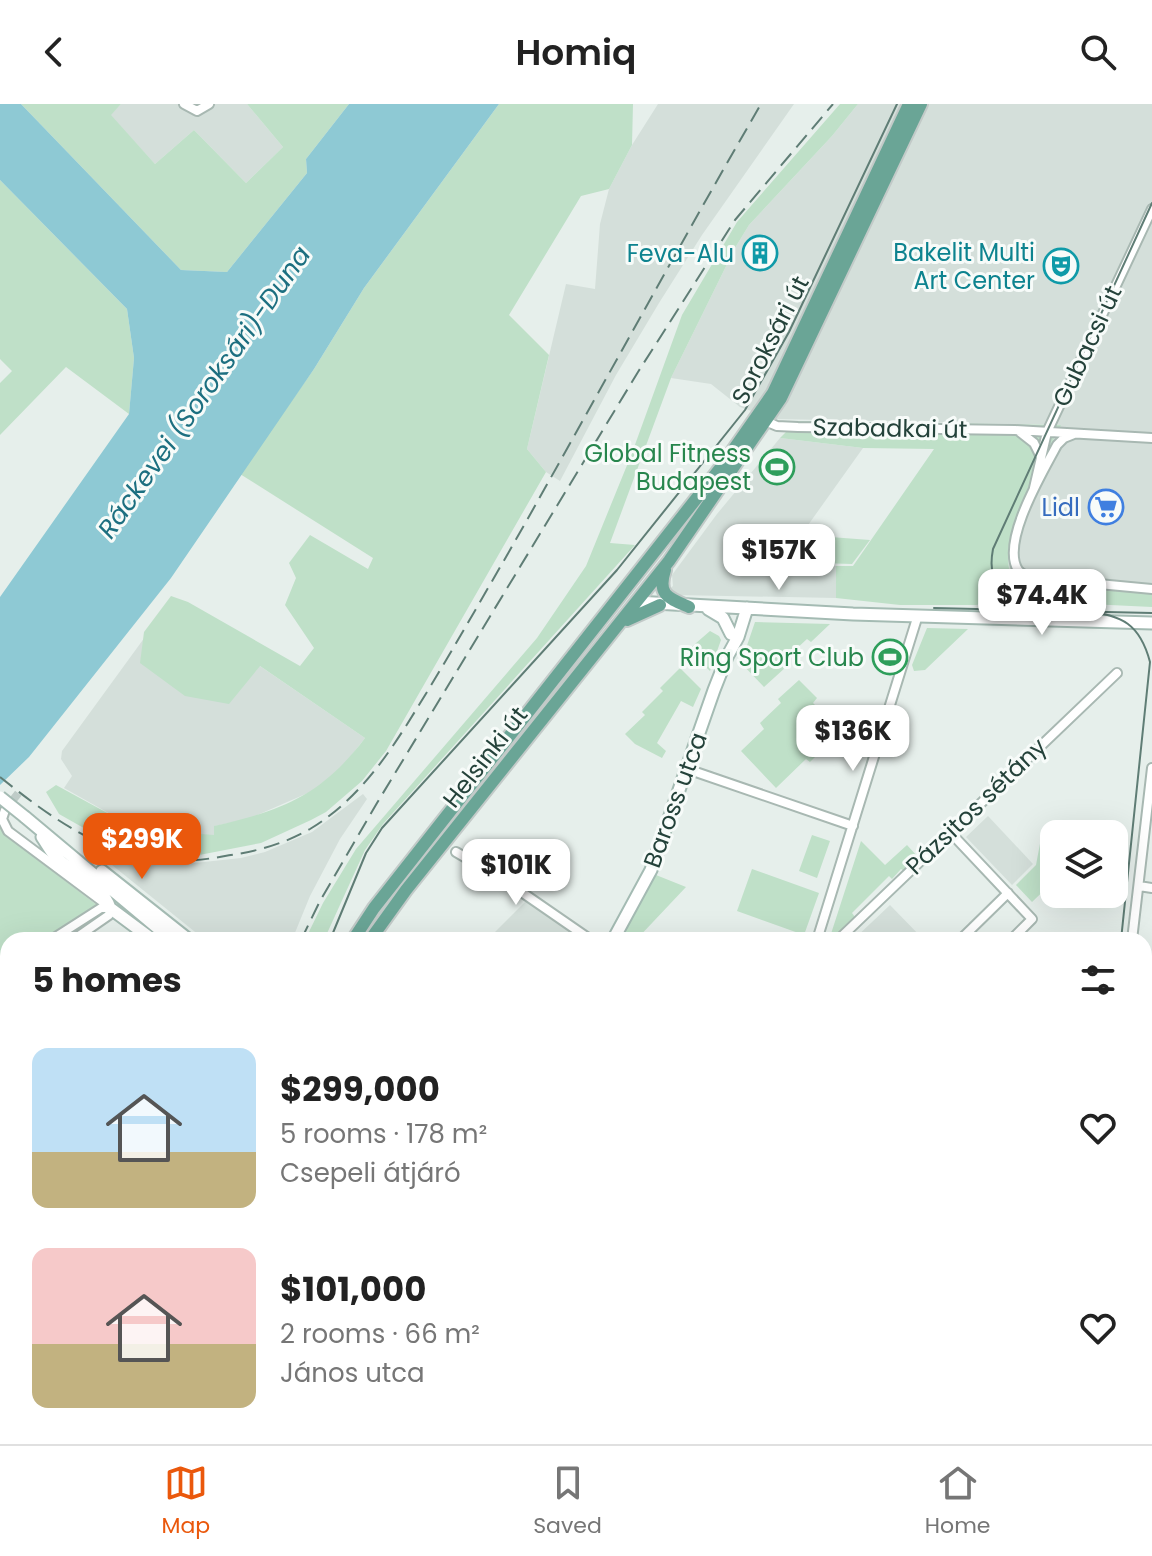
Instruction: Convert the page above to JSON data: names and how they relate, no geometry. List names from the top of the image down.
{
  "streets": {
    "main road": ["Soroksári út", "Helsinki út", "Baross utca"],
    "street": ["Gubacsi út", "Szabadkai út", "Pázsitos sétány"]
  },
  "crossings": [
    ["Soroksári út", "Szabadkai út"],
    ["Soroksári út", "Helsinki út"],
    ["Gubacsi út", "Szabadkai út"]
  ],
  "water": ["Ráckevei (Soroksári)-Duna"],
  "places": {
    "building": ["Feva-Alu"],
    "theatre": ["Bakelit Multi Art Center"],
    "sports": ["Global Fitness Budapest", "Ring Sport Club"],
    "supermarket": ["Lidl"]
  },
  "page": {
    "header": "Homiq",
    "price": [
      "$157K",
      "$74.4K",
      "$136K",
      "$299K",
      "$101K"
    ],
    "heading": "5 homes",
    "list": [
      {
        "name": "$299,000",
        "note": "5 rooms · 178 m² · Csepeli átjáró"
      },
      {
        "name": "$101,000",
        "note": "2 rooms · 66 m² · János utca"
      }
    ],
    "tabs": ["Map", "Saved", "Home"]
  }
}
